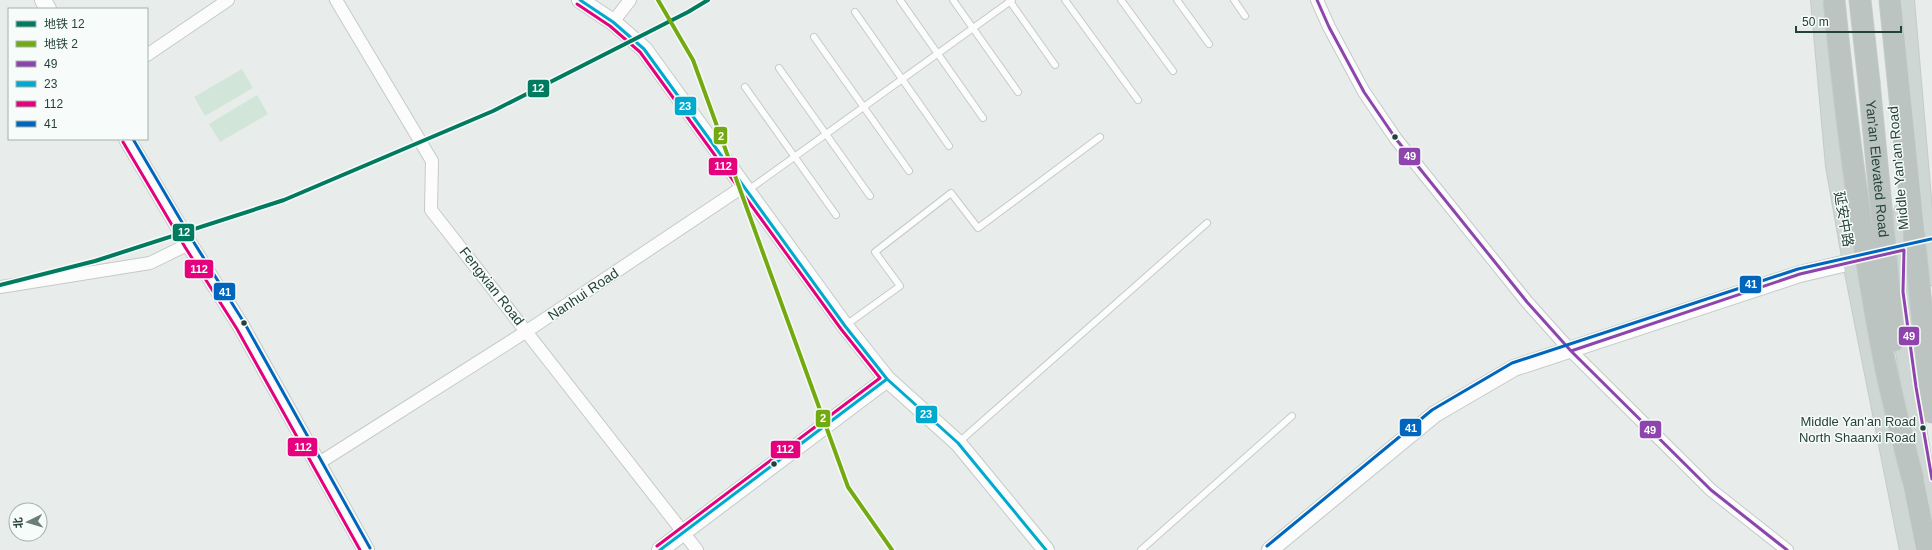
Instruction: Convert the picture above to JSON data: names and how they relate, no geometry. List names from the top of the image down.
{
  "streets": {
    "highway": ["Yan'an Elevated Road"],
    "main road": ["Middle Yan'an Road", "延安中路"],
    "street": ["Fengxian Road", "Nanhui Road"]
  },
  "crossings": [
    ["Yan'an Elevated Road", "Middle Yan'an Road"],
    ["Fengxian Road", "Nanhui Road"]
  ],
  "places": ["Middle Yan'an Road North Shaanxi Road"],
  "lines": [
    "metro line 12",
    "metro line 2",
    "transit line 49",
    "transit line 23",
    "transit line 112",
    "transit line 41"
  ],
  "legend": [
    "地铁 12",
    "地铁 2",
    "49",
    "23",
    "112",
    "41"
  ],
  "scale_bar": "50 m",
  "north": "left"
}
